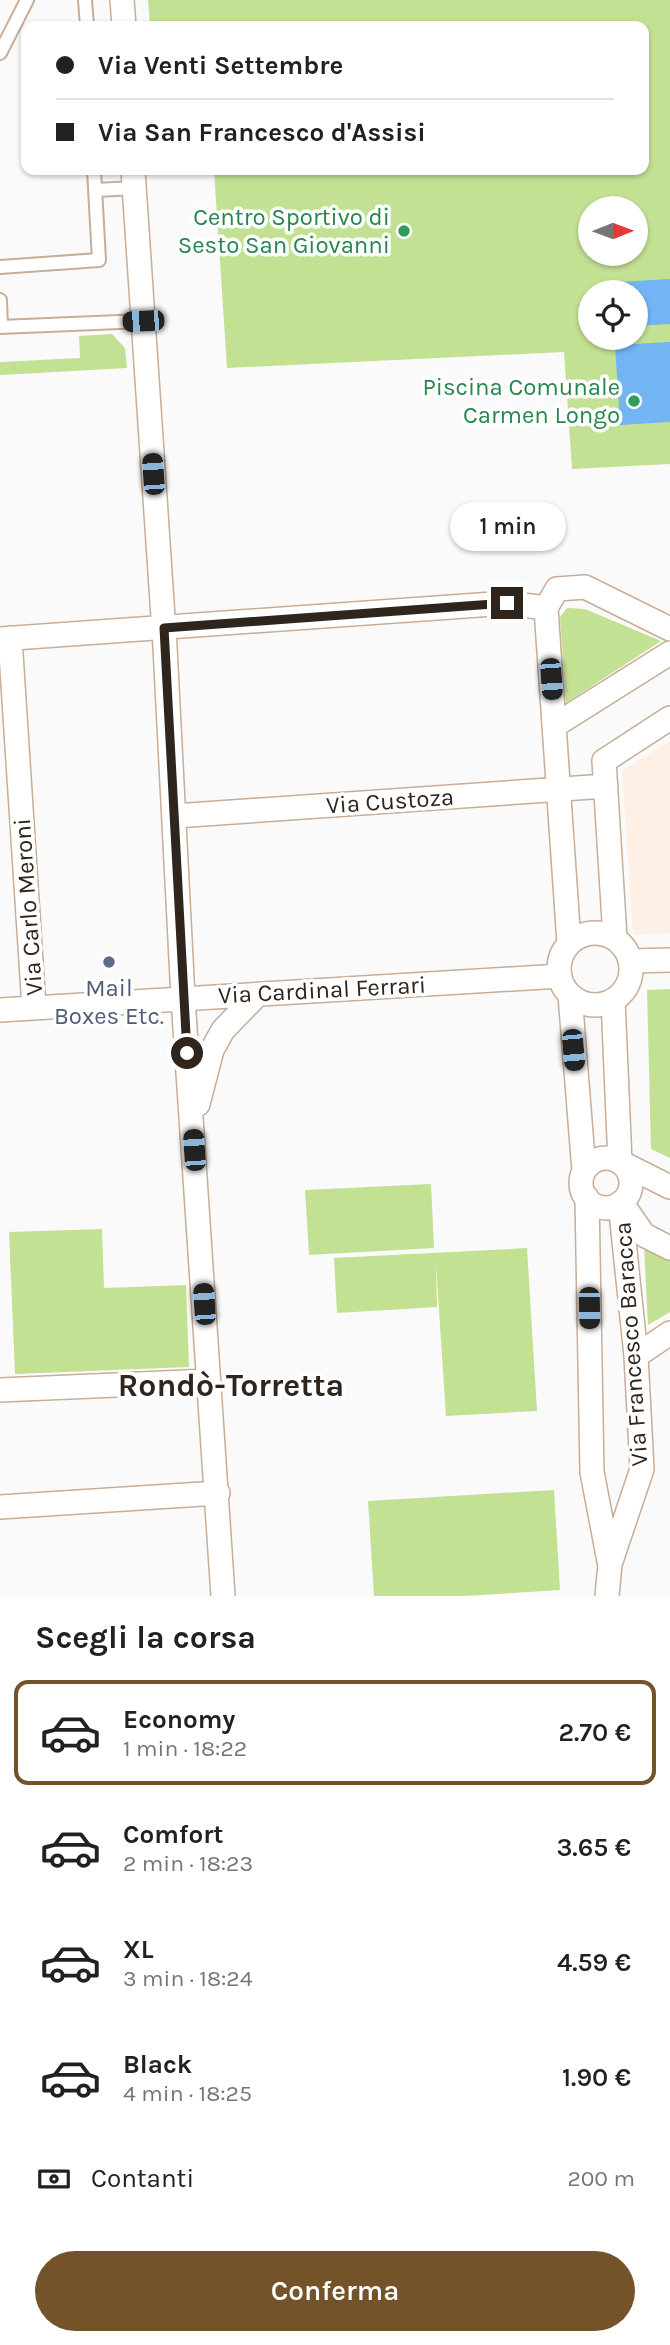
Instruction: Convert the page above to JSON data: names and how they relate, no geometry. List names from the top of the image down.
{
  "streets": {
    "street": [
      "Via Custoza",
      "Via Carlo Meroni",
      "Via Cardinal Ferrari",
      "Via Francesco Baracca"
    ]
  },
  "crossings": [
    ["Via Carlo Meroni", "Via Cardinal Ferrari"]
  ],
  "districts": ["Rondò-Torretta"],
  "places": ["Centro Sportivo di Sesto San Giovanni", "Piscina Comunale Carmen Longo", "Mail Boxes Etc."],
  "north": "right",
  "page": {
    "banner": ["Via Venti Settembre", "Via San Francesco d'Assisi"],
    "bubble": "1 min",
    "heading": "Scegli la corsa",
    "list": [
      {
        "name": "Economy",
        "note": "1 min · 18:22",
        "value": "2.70 €"
      },
      {
        "name": "Comfort",
        "note": "2 min · 18:23",
        "value": "3.65 €"
      },
      {
        "name": "XL",
        "note": "3 min · 18:24",
        "value": "4.59 €"
      },
      {
        "name": "Black",
        "note": "4 min · 18:25",
        "value": "1.90 €"
      }
    ],
    "pay": ["Contanti", "200 m"],
    "buttons": "Conferma"
  }
}
